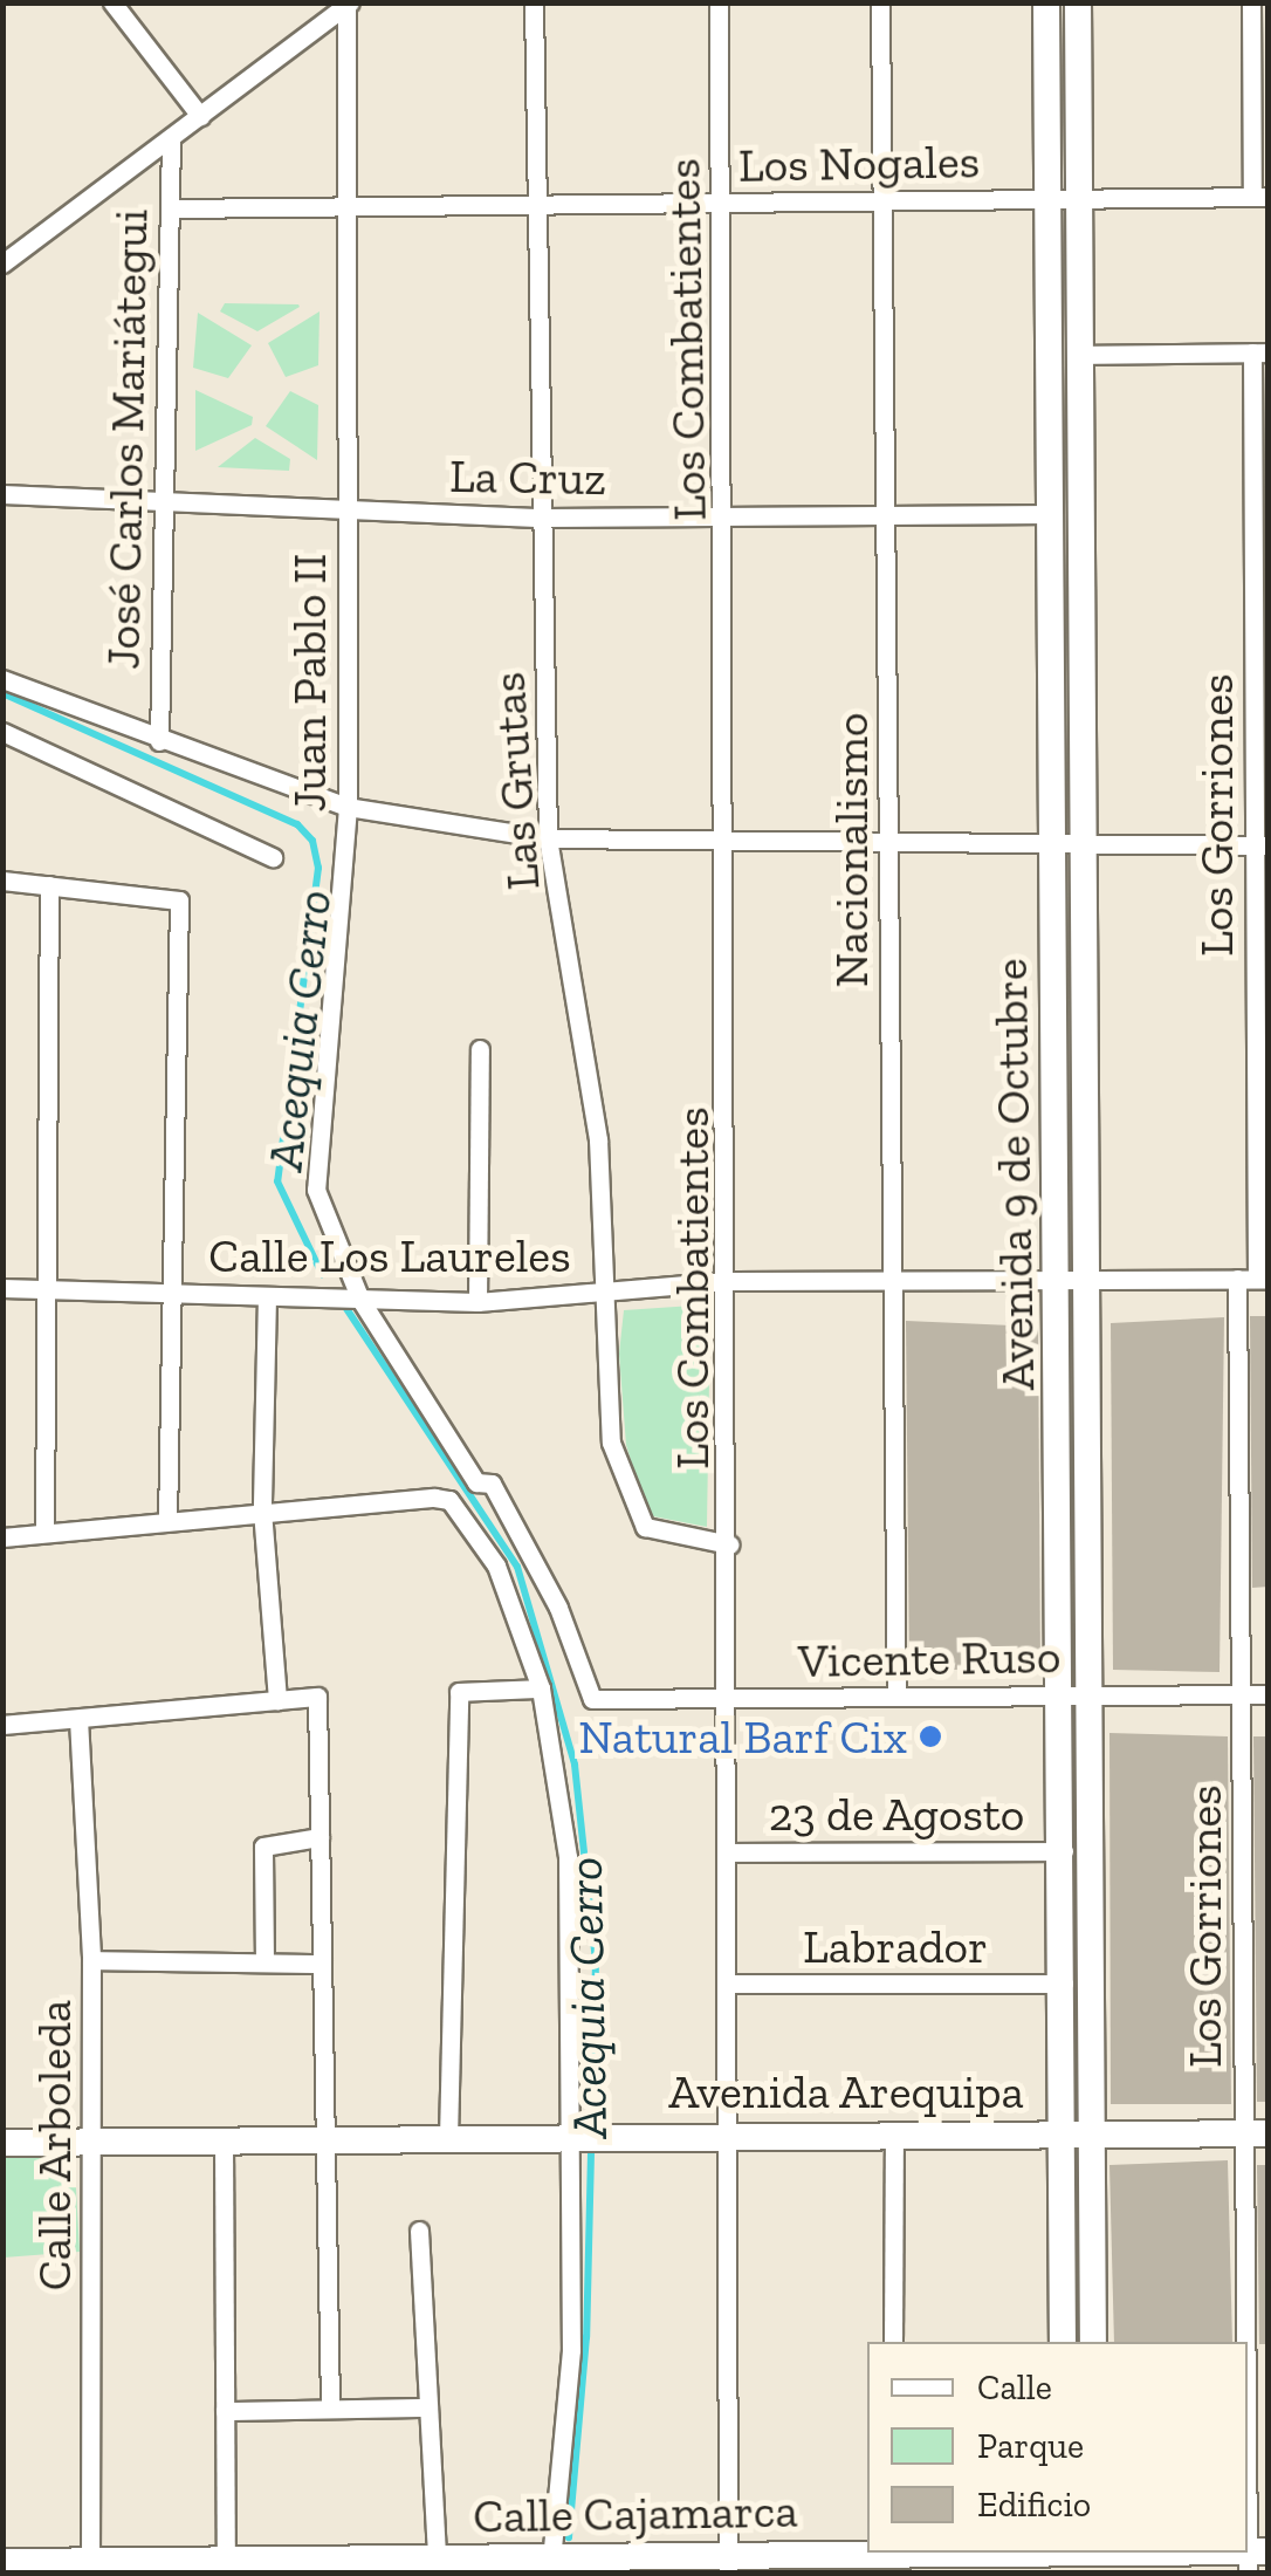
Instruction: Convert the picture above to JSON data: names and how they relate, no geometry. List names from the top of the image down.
{
  "streets": {
    "street": [
      "Los Nogales",
      "Los Combatientes",
      "José Carlos Mariátegui",
      "La Cruz",
      "Juan Pablo II",
      "Las Grutas",
      "Los Gorriones",
      "Nacionalismo",
      "Avenida 9 de Octubre",
      "Calle Los Laureles",
      "Vicente Ruso",
      "23 de Agosto",
      "Labrador",
      "Avenida Arequipa",
      "Calle Arboleda",
      "Calle Cajamarca"
    ]
  },
  "crossings": [
    ["Los Nogales", "Los Combatientes"],
    ["Los Nogales", "José Carlos Mariátegui"],
    ["Los Nogales", "Juan Pablo II"],
    ["Los Nogales", "Las Grutas"],
    ["Los Nogales", "Nacionalismo"],
    ["Los Nogales", "Avenida 9 de Octubre"],
    ["Los Combatientes", "La Cruz"],
    ["Los Combatientes", "Las Grutas"],
    ["Los Combatientes", "Calle Los Laureles"],
    ["Los Combatientes", "Vicente Ruso"],
    ["Los Combatientes", "23 de Agosto"],
    ["Los Combatientes", "Labrador"],
    ["Los Combatientes", "Avenida Arequipa"],
    ["Los Combatientes", "Calle Cajamarca"],
    ["José Carlos Mariátegui", "La Cruz"],
    ["La Cruz", "Juan Pablo II"],
    ["La Cruz", "Las Grutas"],
    ["La Cruz", "Nacionalismo"],
    ["La Cruz", "Avenida 9 de Octubre"],
    ["Juan Pablo II", "Calle Los Laureles"],
    ["Juan Pablo II", "Vicente Ruso"],
    ["Las Grutas", "Calle Los Laureles"],
    ["Los Gorriones", "Calle Los Laureles"],
    ["Los Gorriones", "Vicente Ruso"],
    ["Los Gorriones", "Avenida Arequipa"],
    ["Los Gorriones", "Calle Cajamarca"],
    ["Nacionalismo", "Calle Los Laureles"],
    ["Nacionalismo", "Vicente Ruso"],
    ["Avenida 9 de Octubre", "Calle Los Laureles"],
    ["Avenida 9 de Octubre", "Vicente Ruso"],
    ["Avenida 9 de Octubre", "23 de Agosto"],
    ["Avenida 9 de Octubre", "Labrador"],
    ["Avenida 9 de Octubre", "Avenida Arequipa"],
    ["Avenida Arequipa", "Calle Arboleda"],
    ["Calle Arboleda", "Calle Cajamarca"]
  ],
  "water": ["Acequia Cerro"],
  "places": ["Natural Barf Cix"],
  "legend": ["Calle", "Parque", "Edificio"]
}
